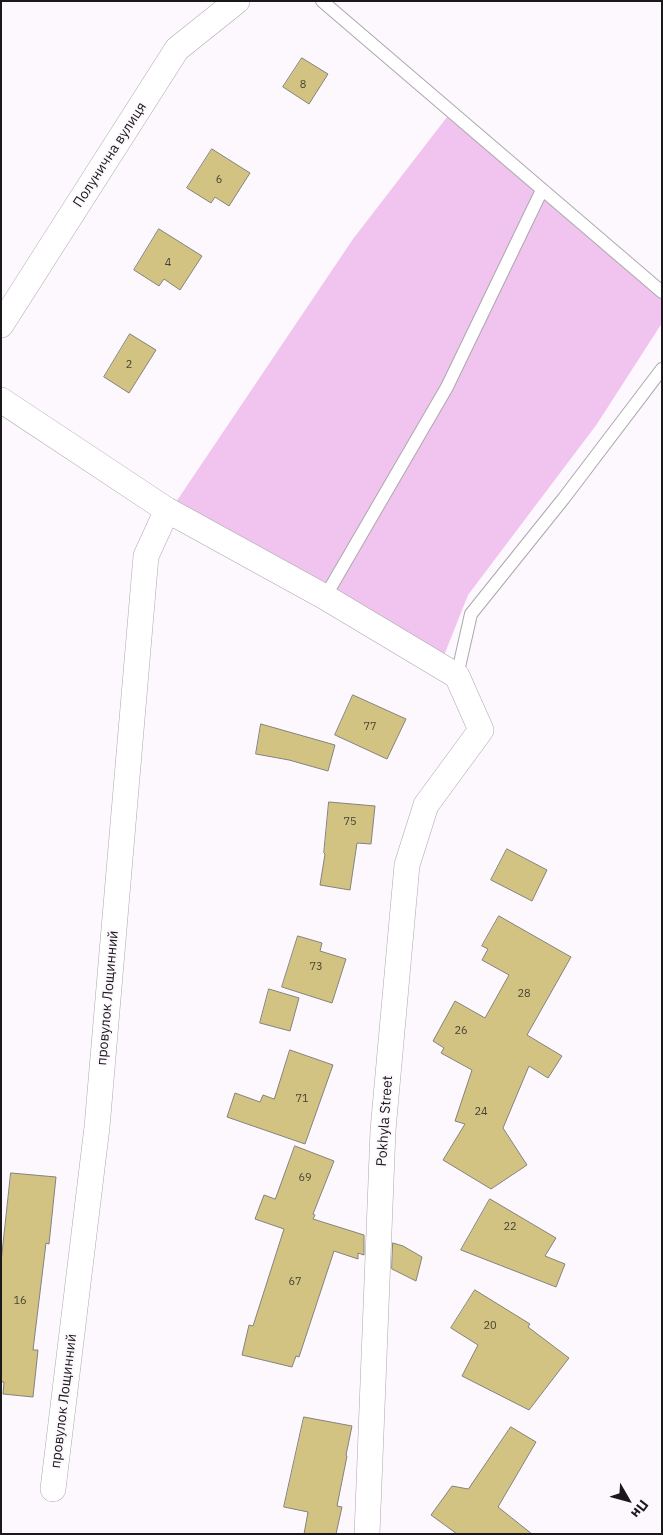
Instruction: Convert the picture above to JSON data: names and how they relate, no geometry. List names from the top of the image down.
{
  "streets": {
    "street": ["Полунична вулиця", "провулок Лощинний", "Pokhyla Street"]
  },
  "house_numbers": [
    "8",
    "6",
    "4",
    "2",
    "77",
    "75",
    "73",
    "28",
    "26",
    "71",
    "24",
    "69",
    "22",
    "67",
    "16",
    "20"
  ],
  "north": "bottom right"
}
